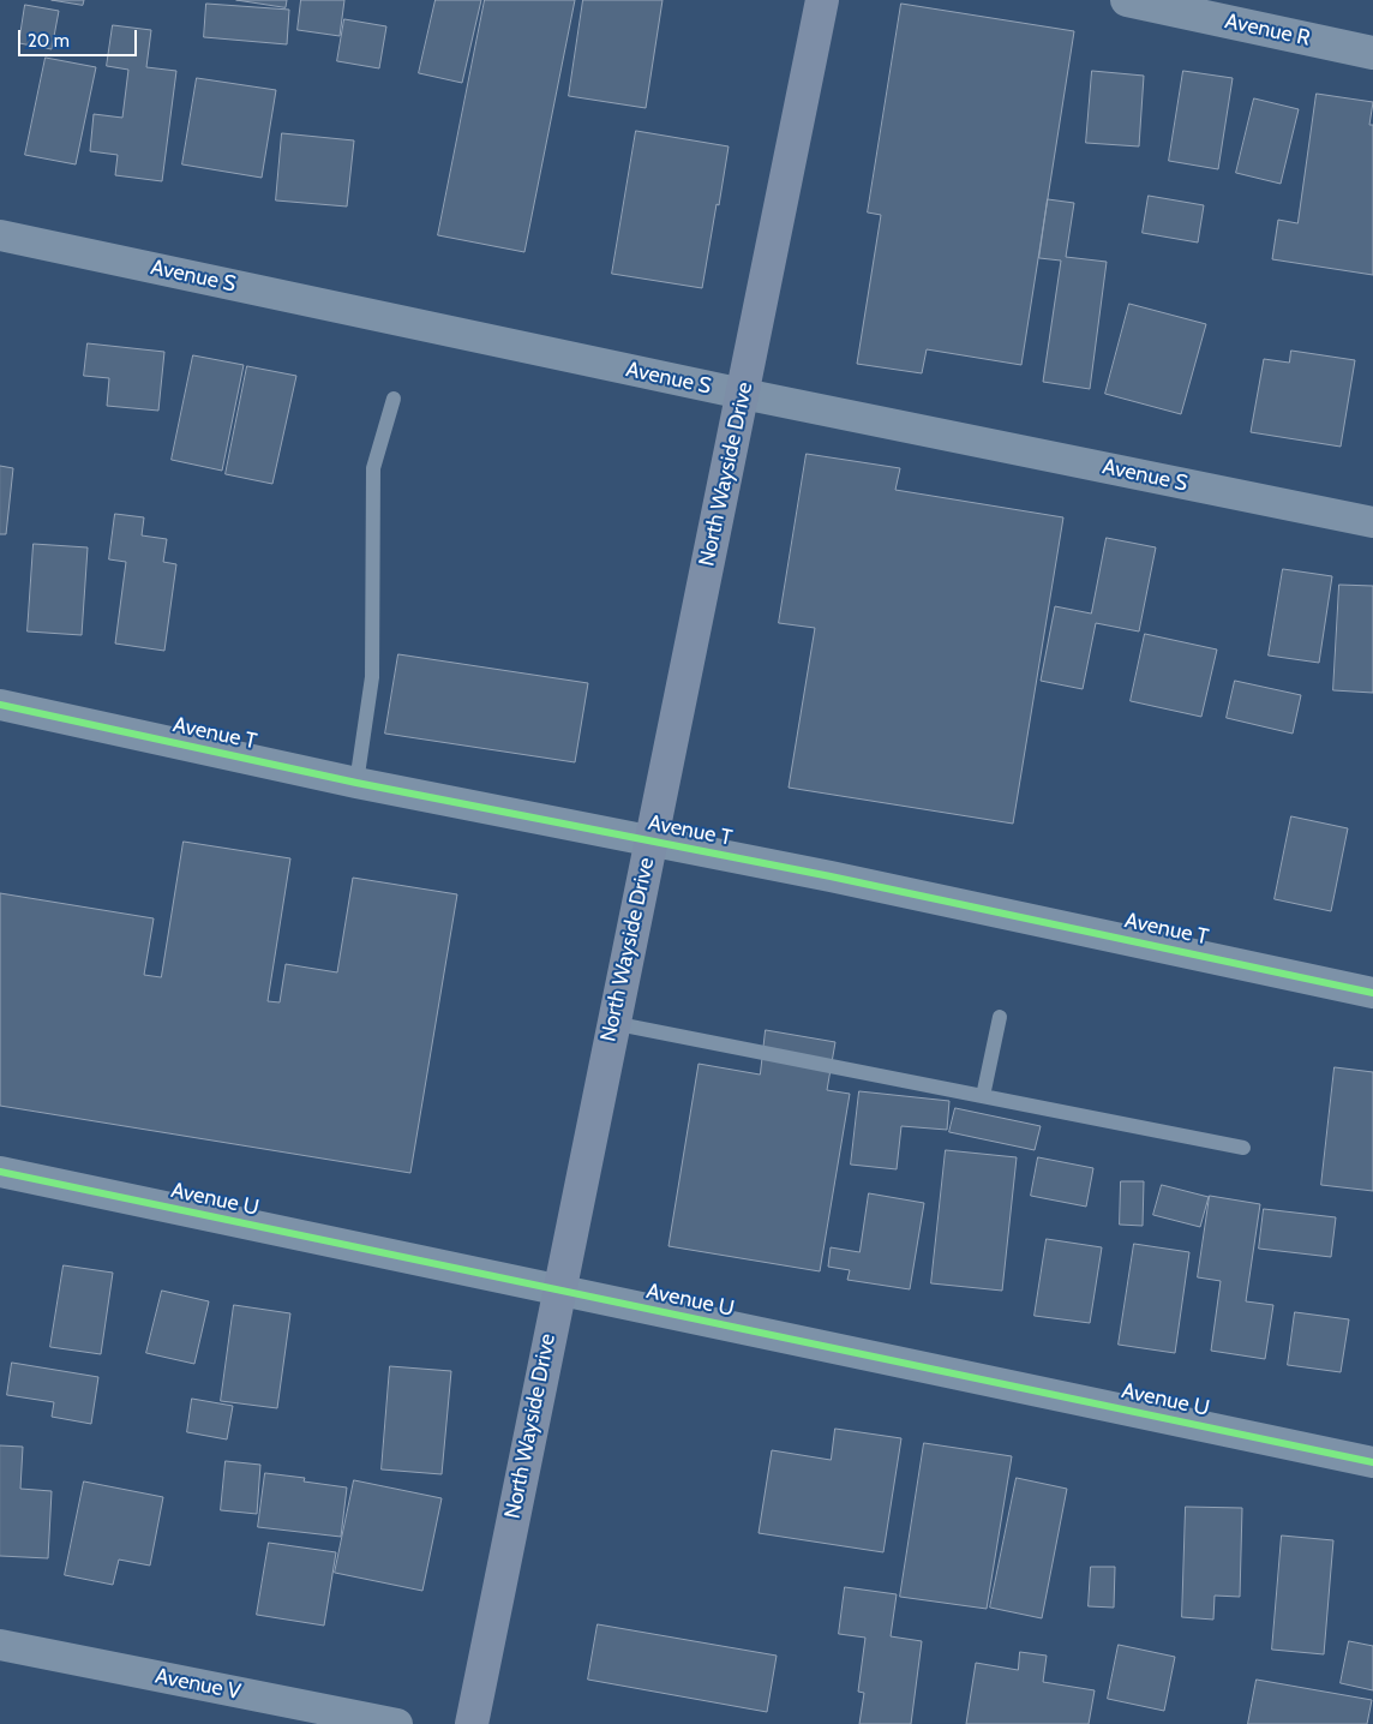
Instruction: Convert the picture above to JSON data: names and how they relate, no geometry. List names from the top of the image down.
{
  "streets": {
    "main road": ["North Wayside Drive"],
    "street": [
      "Avenue R",
      "Avenue S",
      "Avenue T",
      "Avenue U",
      "Avenue V"
    ]
  },
  "crossings": [
    ["Avenue S", "North Wayside Drive"],
    ["North Wayside Drive", "Avenue T"],
    ["North Wayside Drive", "Avenue U"]
  ],
  "scale_bar": "20 m"
}
